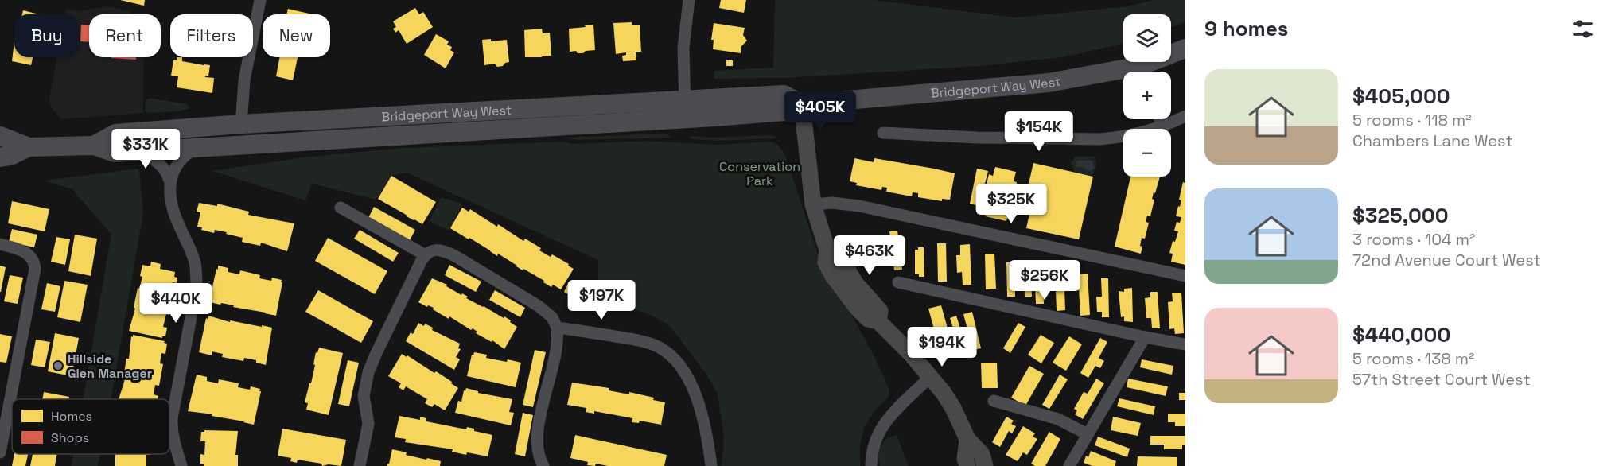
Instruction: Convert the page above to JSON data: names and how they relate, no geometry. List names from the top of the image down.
{
  "streets": {
    "main road": ["Bridgeport Way West"]
  },
  "parks": ["Conservation Park"],
  "places": ["Hillside Glen Manager"],
  "legend": ["Homes", "Shops"],
  "page": {
    "heading": "9 homes",
    "map_buttons": ["+", "−"],
    "chip": [
      "Buy",
      "Rent",
      "Filters",
      "New"
    ],
    "list": [
      {
        "name": "$405,000",
        "note": "5 rooms · 118 m² · Chambers Lane West"
      },
      {
        "name": "$325,000",
        "note": "3 rooms · 104 m² · 72nd Avenue Court West"
      },
      {
        "name": "$440,000",
        "note": "5 rooms · 138 m² · 57th Street Court West"
      }
    ],
    "price": [
      "$405K",
      "$154K",
      "$331K",
      "$325K",
      "$463K",
      "$256K",
      "$197K",
      "$440K",
      "$194K"
    ]
  }
}
